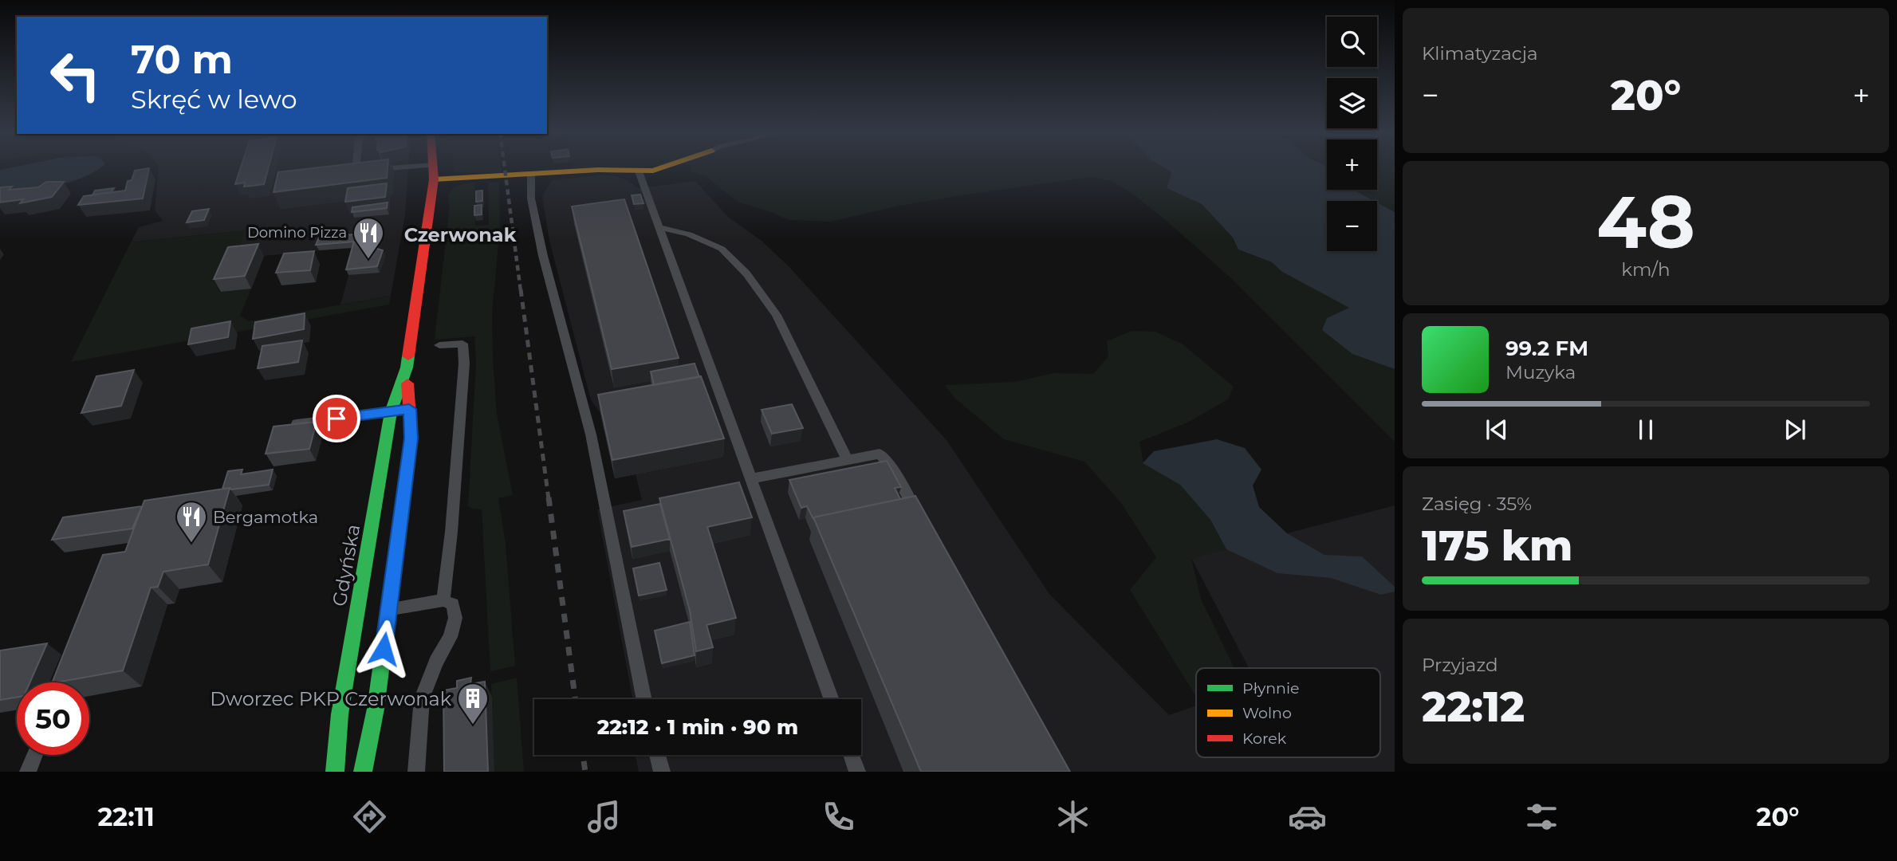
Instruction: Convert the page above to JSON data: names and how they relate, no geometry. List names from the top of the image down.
{
  "streets": {
    "main road": ["Gdyńska"]
  },
  "districts": ["Czerwonak"],
  "places": {
    "restaurant": ["Domino Pizza", "Bergamotka"],
    "building": ["Dworzec PKP Czerwonak"]
  },
  "legend": ["Płynnie", "Wolno", "Korek"],
  "page": {
    "tile": [
      "Klimatyzacja",
      ["48", "km/h"],
      ["Zasięg · 35%", "175 km"],
      ["Przyjazd", "22:12"]
    ],
    "map_buttons": ["+", "−"],
    "turn": ["70 m", "Skręć w lewo"],
    "heat": ["−", "20°", "+"],
    "song": ["99.2 FM", "Muzyka"],
    "limit": "50",
    "trip": "22:12 · 1 min · 90 m",
    "tabs": ["22:11", "20°"]
  }
}
